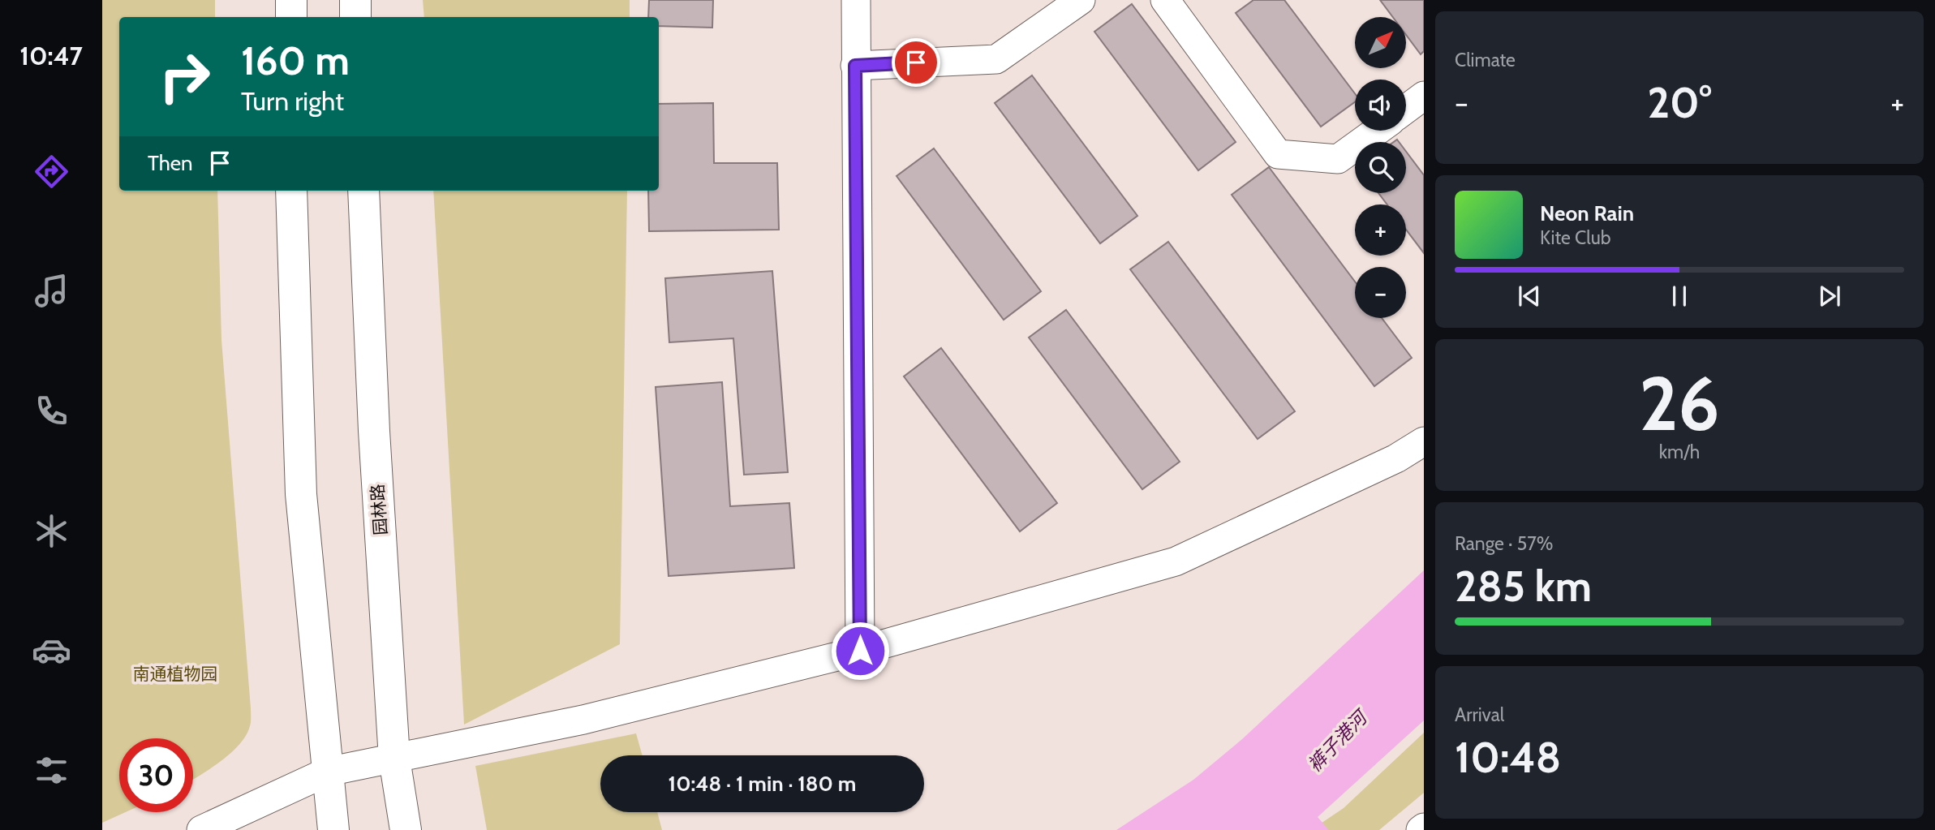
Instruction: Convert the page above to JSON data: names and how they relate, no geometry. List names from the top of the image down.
{
  "streets": {
    "main road": ["园林路"]
  },
  "water": ["裤子港河"],
  "parks": ["南通植物园"],
  "north": "top right",
  "page": {
    "tabs": "10:47",
    "tile": [
      "Climate",
      ["26", "km/h"],
      ["Range · 57%", "285 km"],
      ["Arrival", "10:48"]
    ],
    "map_buttons": ["+", "−"],
    "turn": ["160 m", "Turn right"],
    "heat": ["−", "20°", "+"],
    "then": "Then",
    "song": ["Neon Rain", "Kite Club"],
    "limit": "30",
    "trip": "10:48 · 1 min · 180 m"
  }
}
